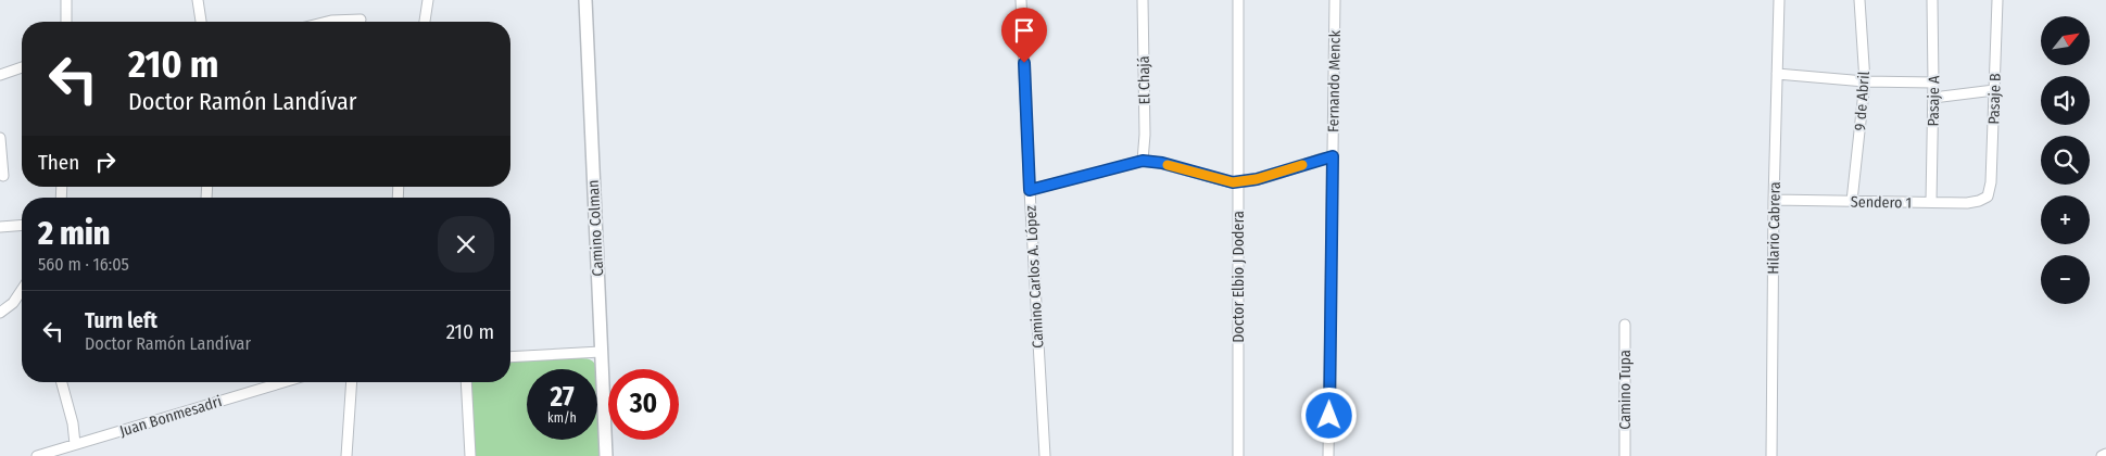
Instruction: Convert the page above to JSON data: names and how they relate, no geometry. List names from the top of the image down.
{
  "streets": {
    "street": [
      "El Chajá",
      "Fernando Menck",
      "Pasaje B",
      "9 de Abril",
      "Pasaje A",
      "Sendero 1",
      "Camino Colman",
      "Hilario Cabrera",
      "Camino Carlos A. López",
      "Doctor Elbio J Dodera",
      "Camino Tupa",
      "Juan Bonmesadri"
    ]
  },
  "crossings": [
    ["Pasaje B", "Sendero 1"],
    ["9 de Abril", "Sendero 1"],
    ["Pasaje A", "Sendero 1"],
    ["Sendero 1", "Hilario Cabrera"]
  ],
  "north": "top right",
  "page": {
    "map_buttons": ["+", "−"],
    "turn": ["210 m", "Doctor Ramón Landívar"],
    "then": "Then",
    "heading": ["2 min", "560 m · 16:05"],
    "list": [
      {
        "name": "Turn left",
        "note": "Doctor Ramón Landívar",
        "value": "210 m"
      }
    ],
    "speed": "27 km/h",
    "limit": "30"
  }
}
